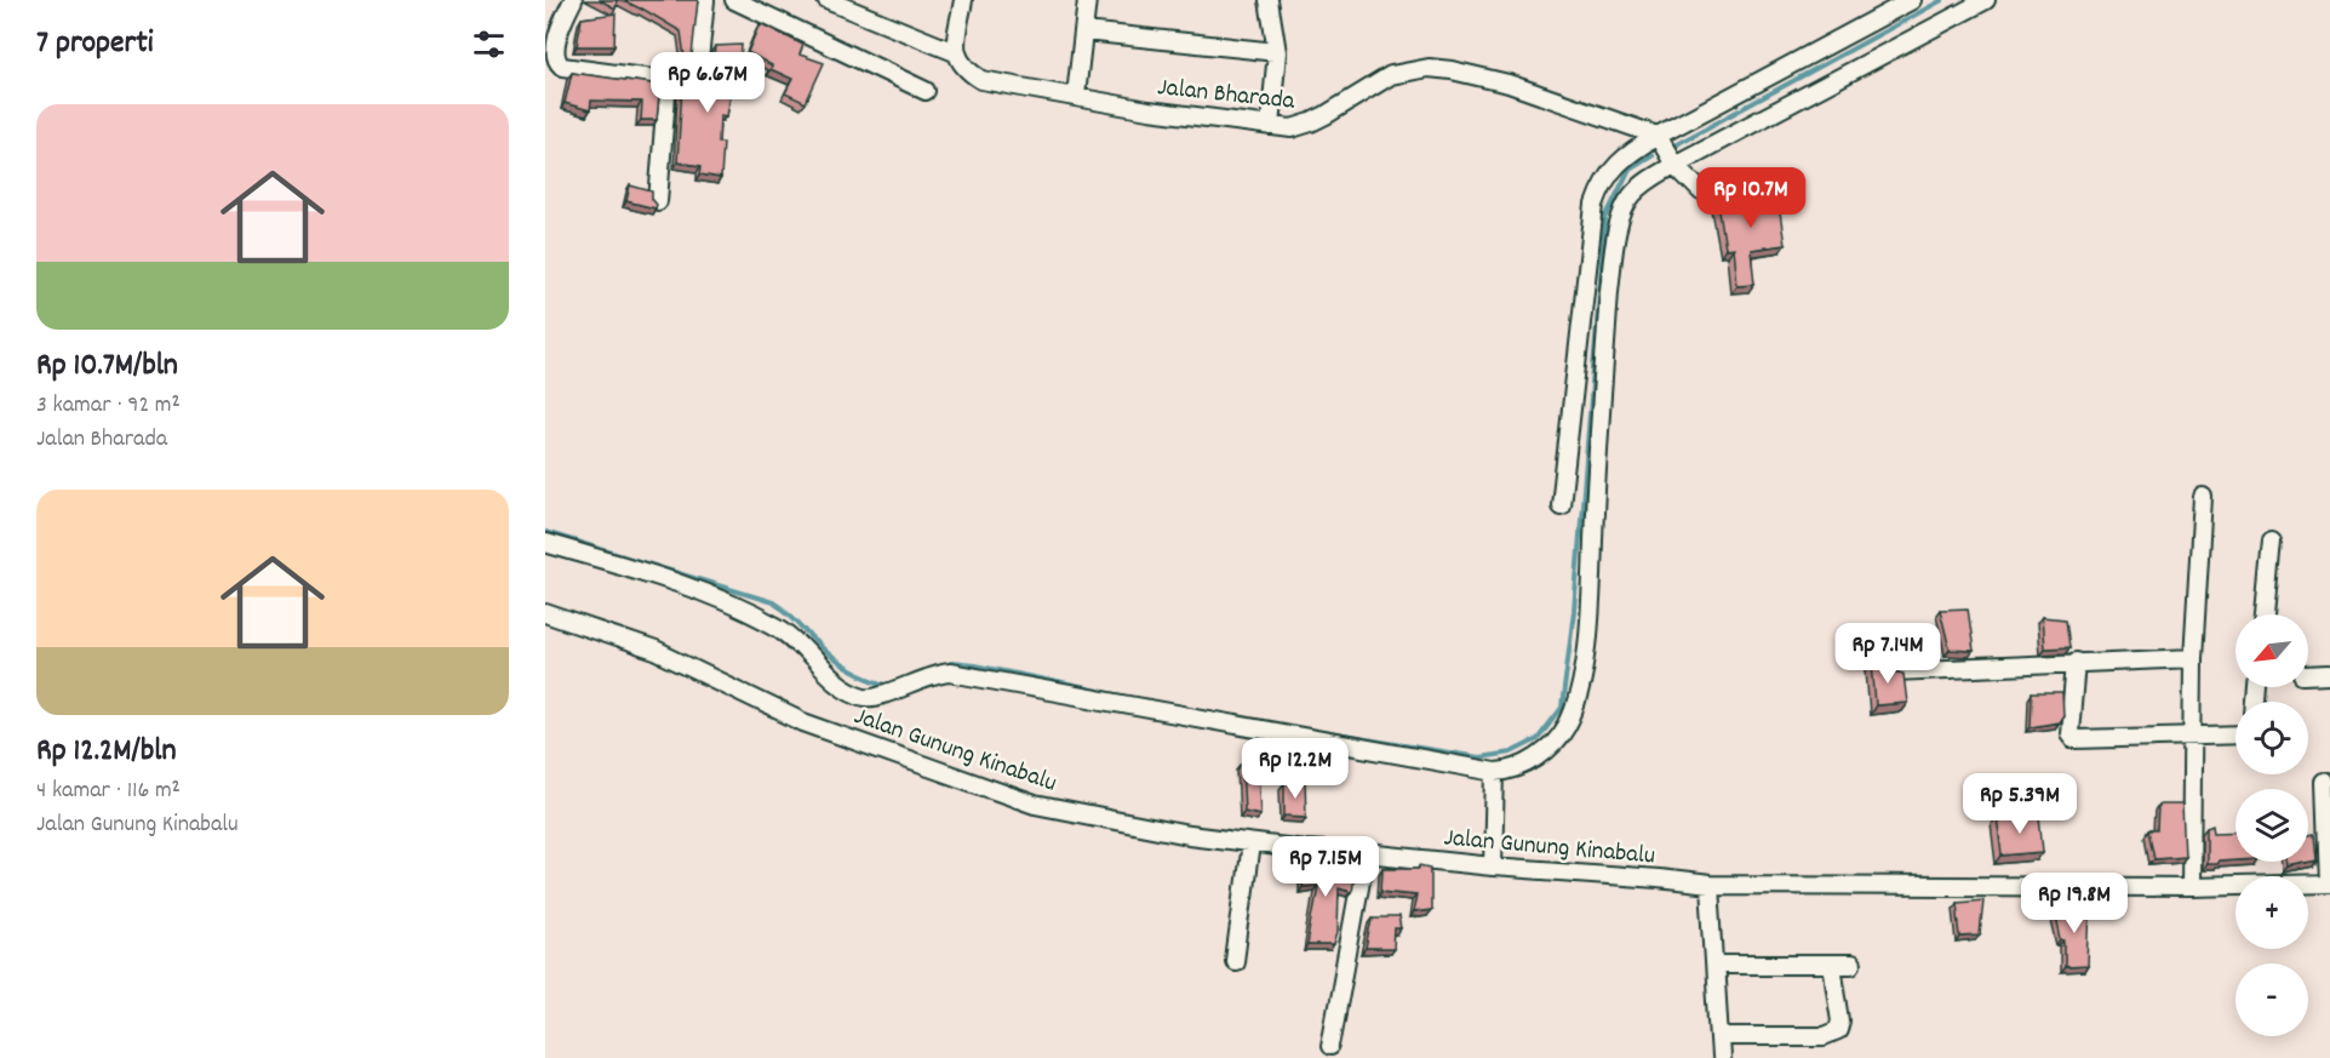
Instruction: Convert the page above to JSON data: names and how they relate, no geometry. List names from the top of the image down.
{
  "streets": {
    "street": ["Jalan Bharada", "Jalan Gunung Kinabalu"]
  },
  "north": "bottom left",
  "page": {
    "heading": "7 properti",
    "price": [
      "Rp 6.67M",
      "Rp 10.7M",
      "Rp 7.14M",
      "Rp 12.2M",
      "Rp 5.39M",
      "Rp 7.15M",
      "Rp 19.8M"
    ],
    "list": [
      {
        "name": "Rp 10.7M/bln",
        "note": "3 kamar · 92 m² · Jalan Bharada"
      },
      {
        "name": "Rp 12.2M/bln",
        "note": "4 kamar · 116 m² · Jalan Gunung Kinabalu"
      }
    ],
    "map_buttons": ["+", "−"]
  }
}
